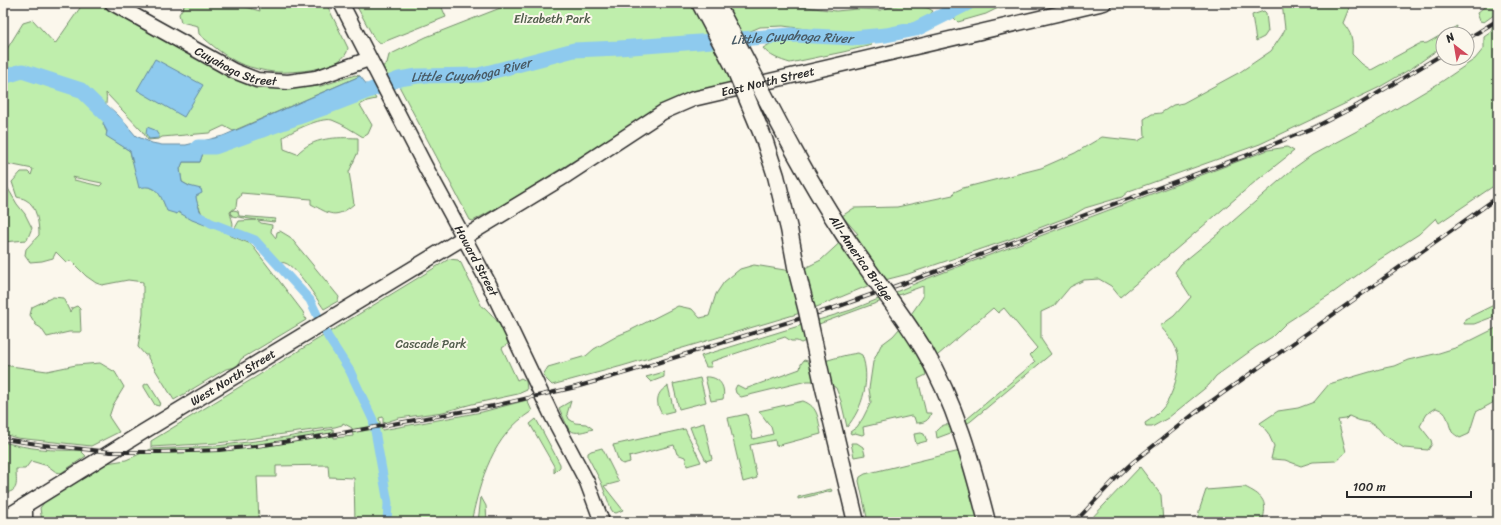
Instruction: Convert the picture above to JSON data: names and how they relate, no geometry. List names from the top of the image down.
{
  "streets": {
    "main road": ["All-America Bridge"],
    "street": [
      "Cuyahoga Street",
      "East North Street",
      "Howard Street",
      "West North Street"
    ]
  },
  "crossings": [
    ["Cuyahoga Street", "Howard Street"],
    ["East North Street", "Howard Street"],
    ["East North Street", "West North Street"],
    ["Howard Street", "West North Street"]
  ],
  "water": ["Little Cuyahoga River"],
  "parks": ["Elizabeth Park", "Cascade Park"],
  "scale_bar": "100 m",
  "north": "top left"
}
